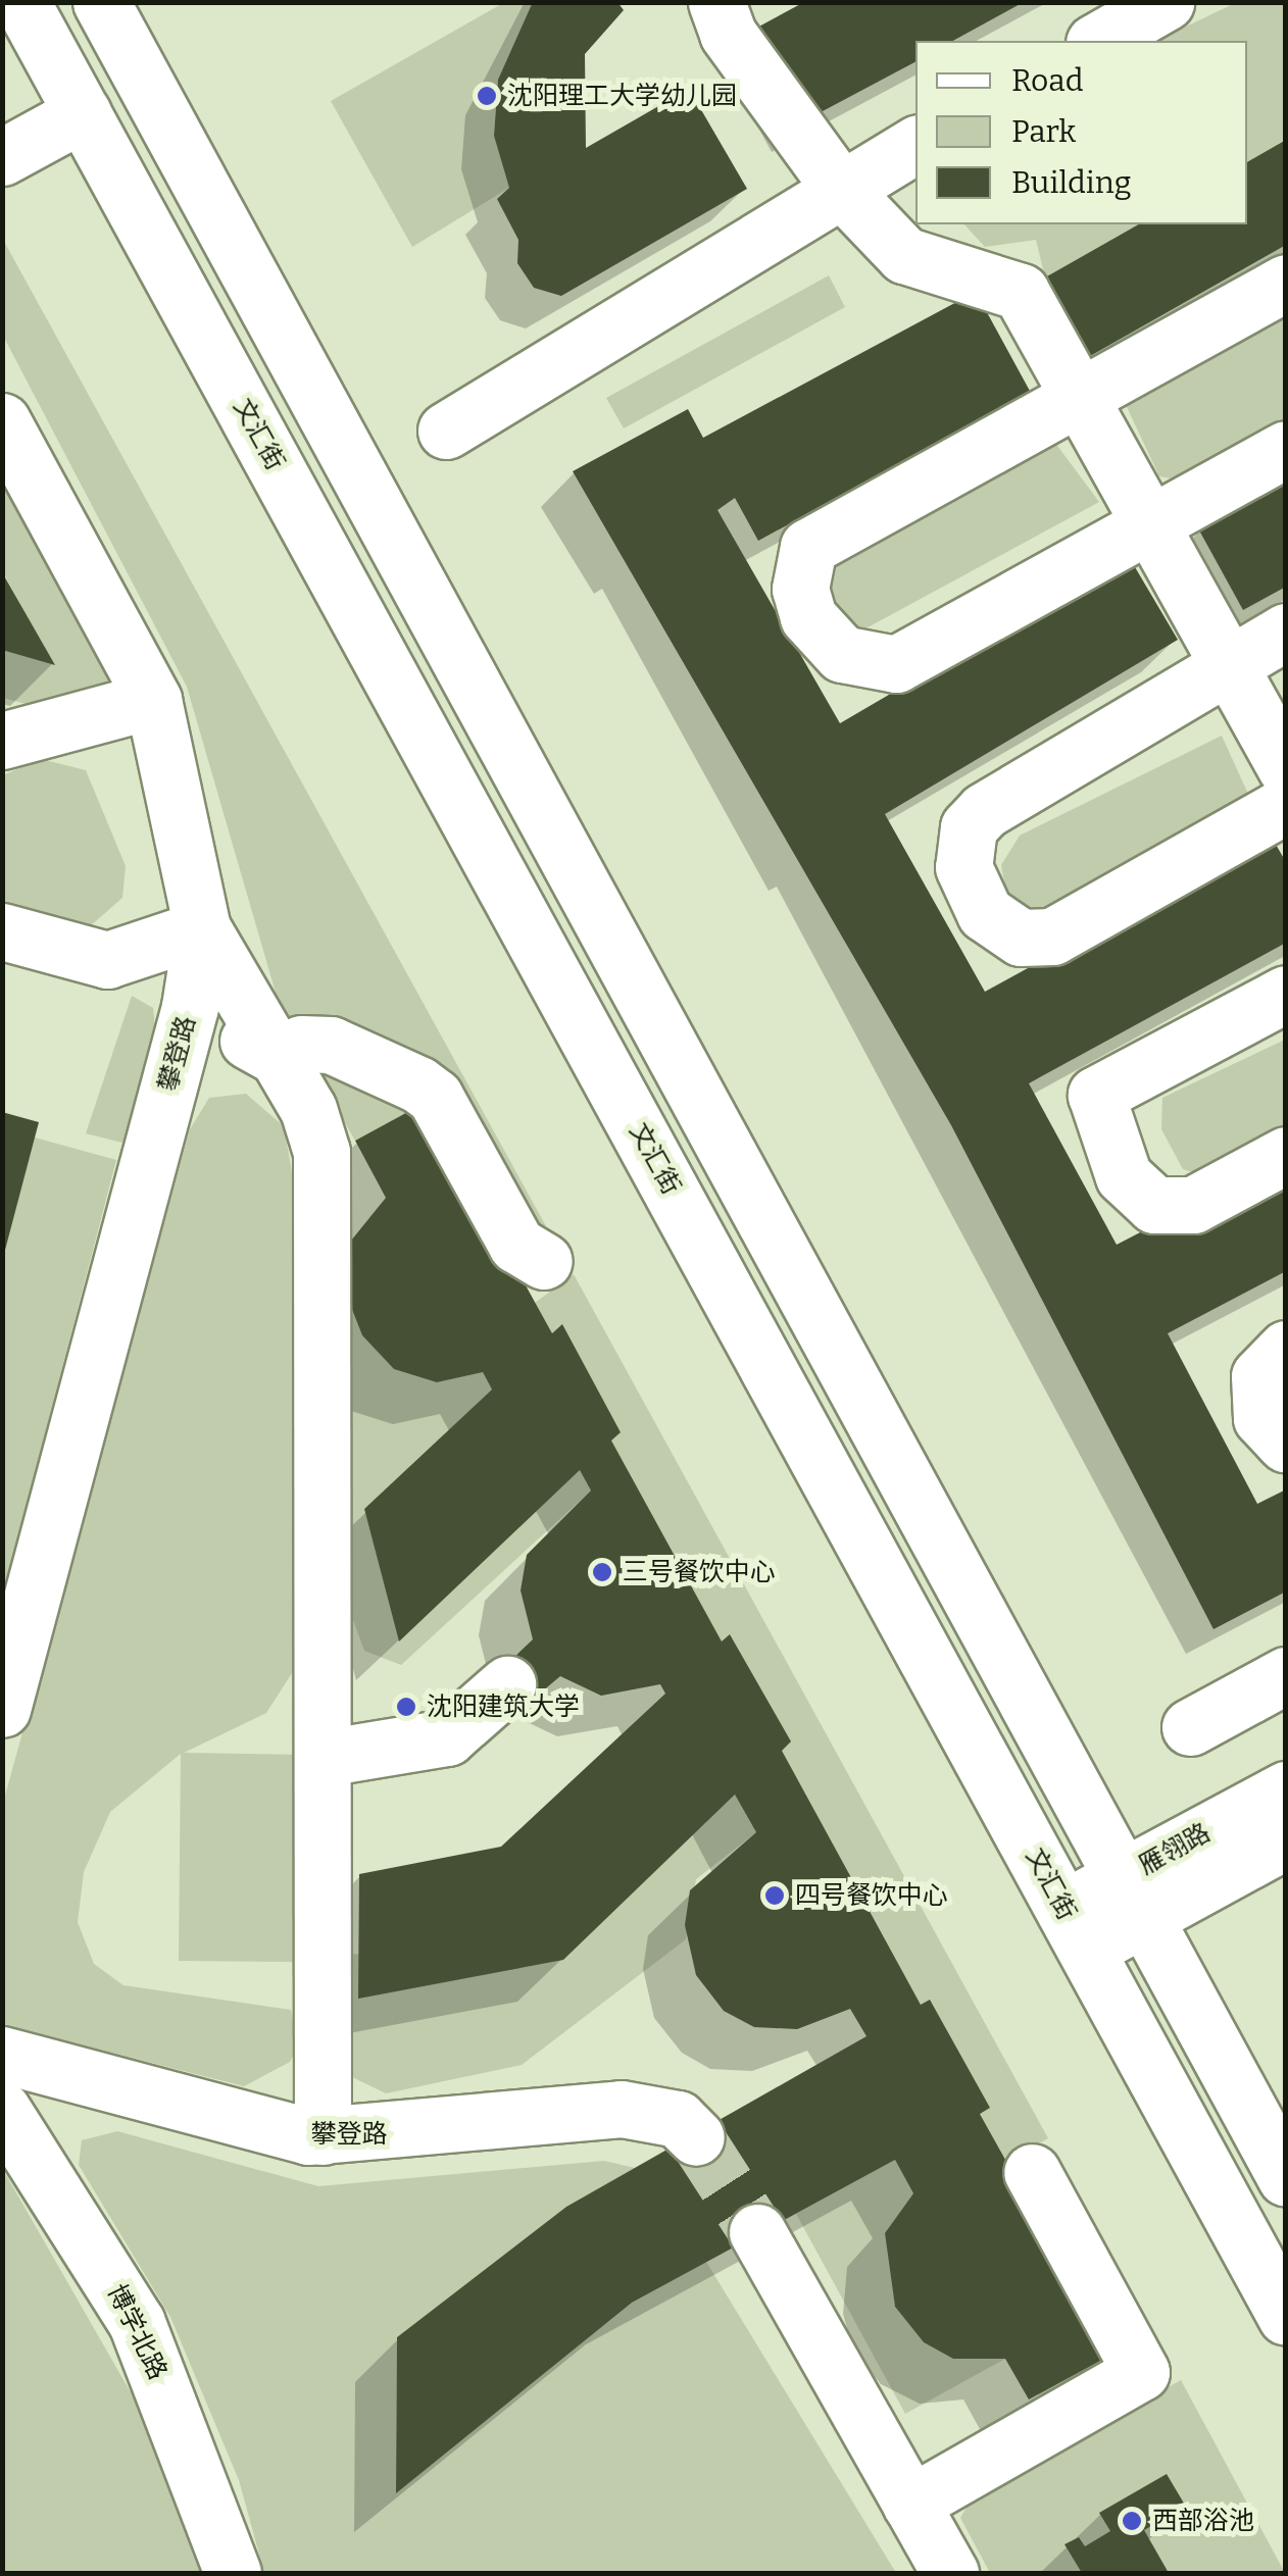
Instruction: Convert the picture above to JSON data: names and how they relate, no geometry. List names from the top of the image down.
{
  "streets": {
    "street": [
      "文汇街",
      "攀登路",
      "雁翎路",
      "博学北路"
    ]
  },
  "crossings": [
    ["文汇街", "雁翎路"]
  ],
  "places": [
    "沈阳理工大学幼儿园",
    "三号餐饮中心",
    "沈阳建筑大学",
    "四号餐饮中心",
    "西部浴池"
  ],
  "legend": ["Road", "Park", "Building"]
}
